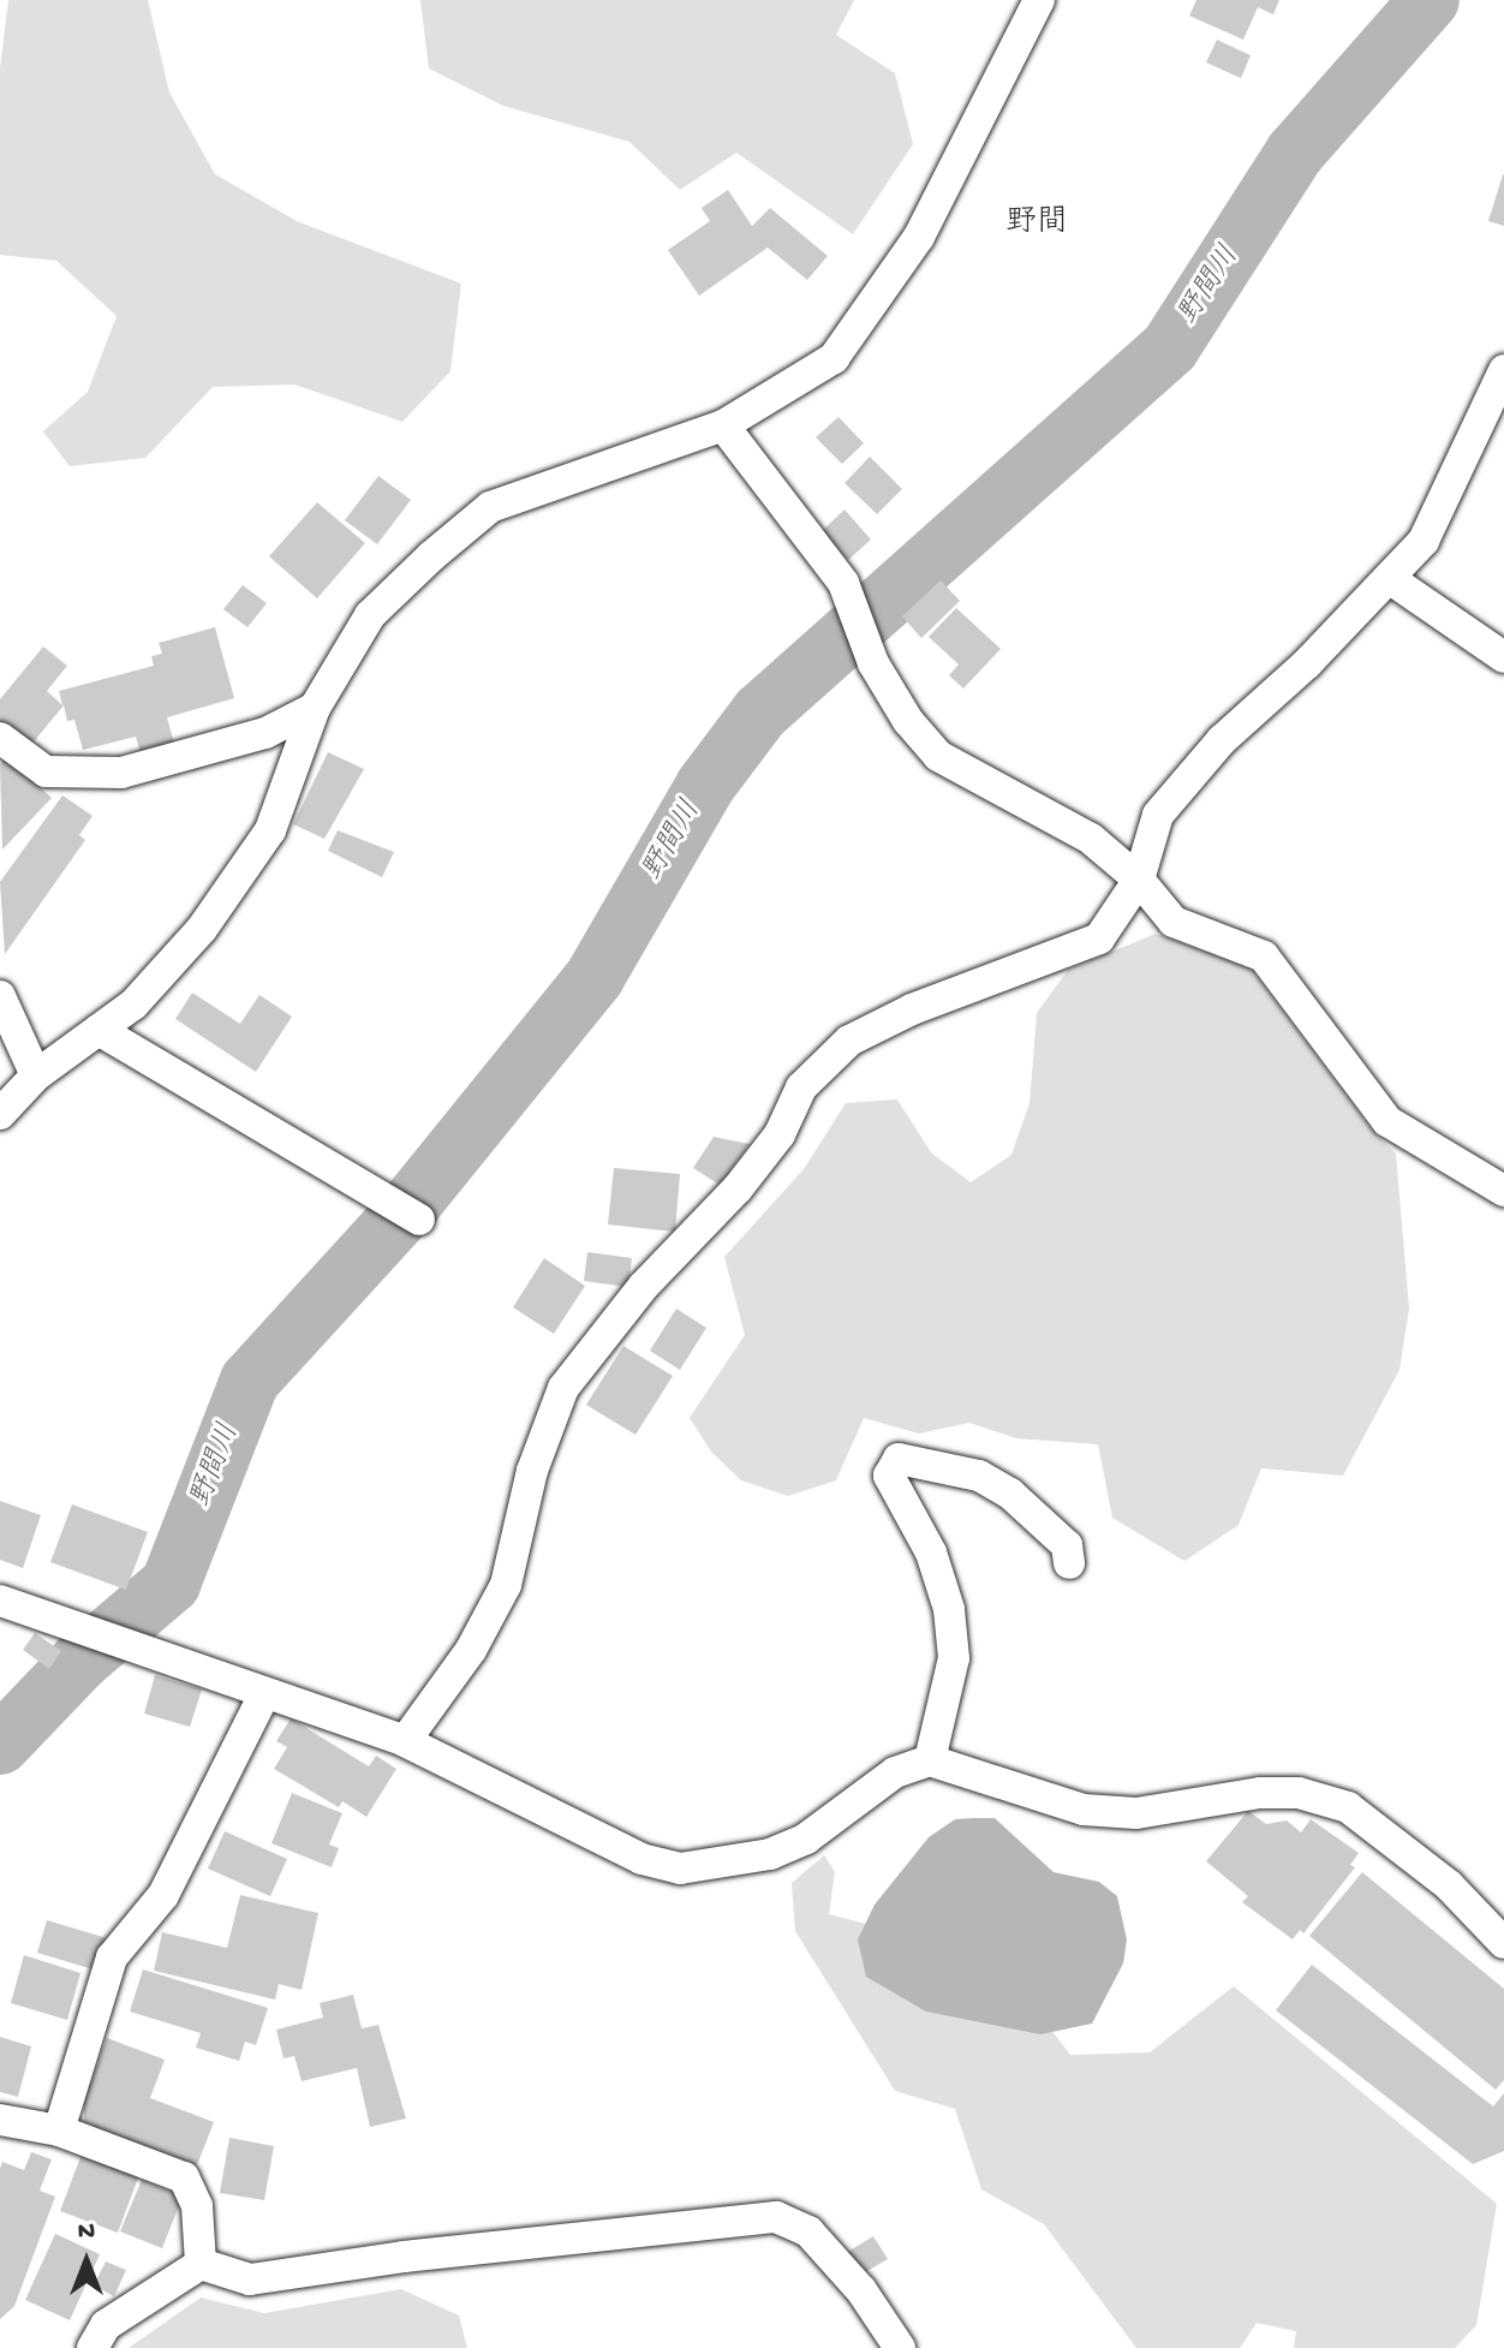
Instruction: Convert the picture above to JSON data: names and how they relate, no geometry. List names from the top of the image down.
{
  "districts": ["野間"],
  "water": ["野間川"],
  "north": "top"
}
